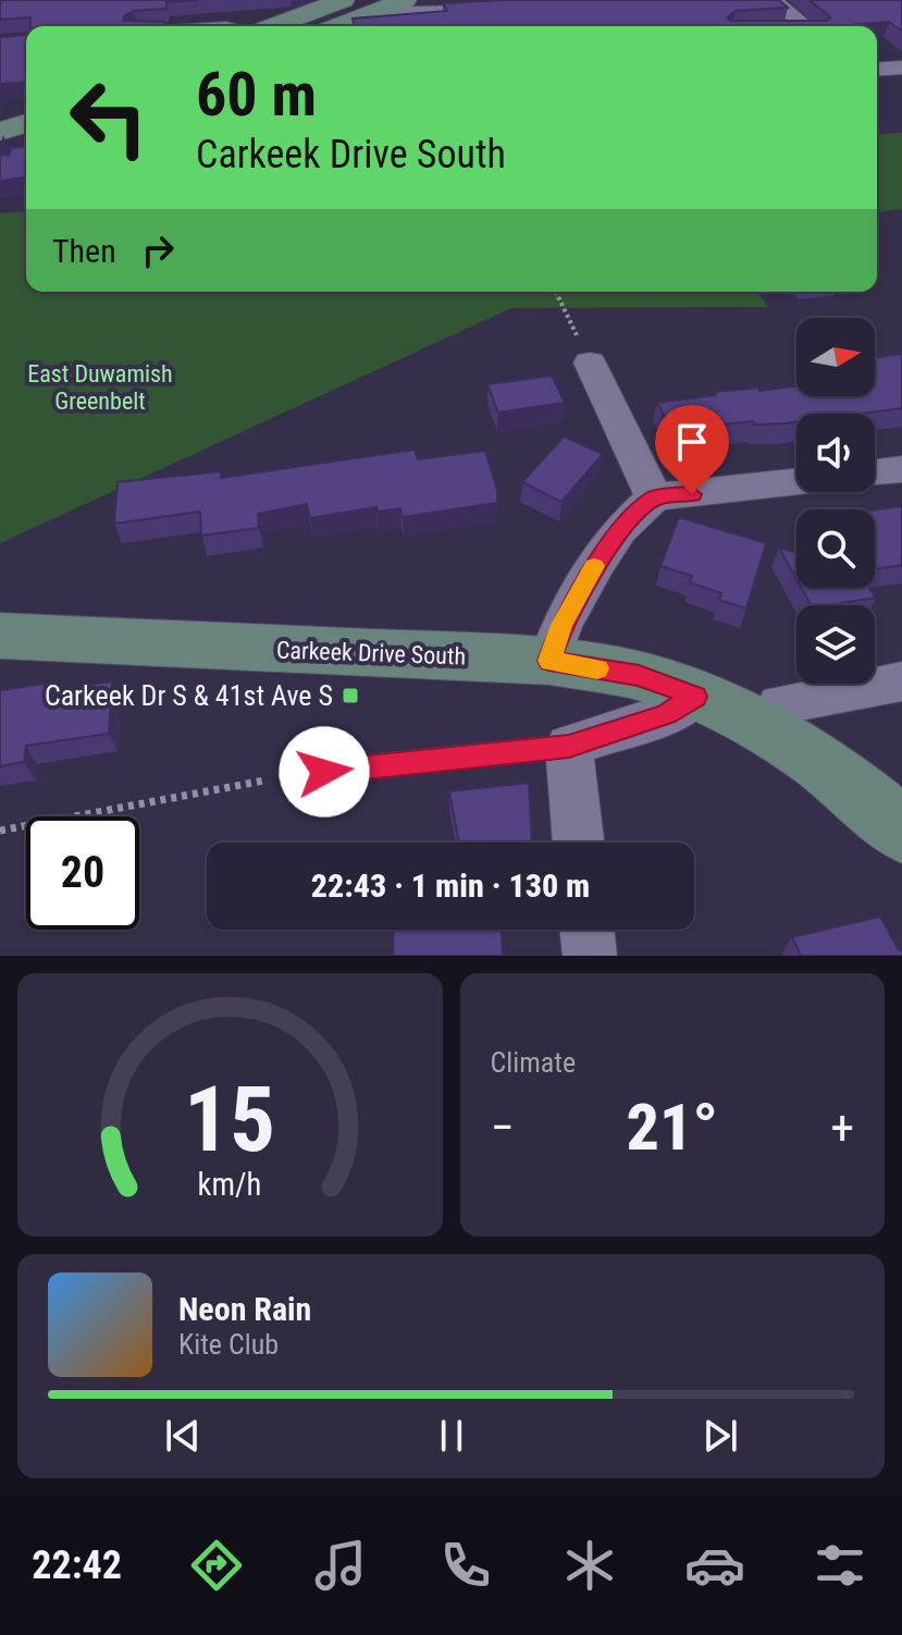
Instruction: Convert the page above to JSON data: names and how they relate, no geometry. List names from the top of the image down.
{
  "streets": {
    "main road": ["Carkeek Drive South"]
  },
  "parks": ["East Duwamish Greenbelt"],
  "places": {
    "transit": ["Carkeek Dr S & 41st Ave S"]
  },
  "north": "right",
  "page": {
    "turn": ["60 m", "Carkeek Drive South"],
    "then": "Then",
    "limit": "20",
    "trip": "22:43 · 1 min · 130 m",
    "tile": "Climate",
    "heat": ["−", "21°", "+"],
    "song": ["Neon Rain", "Kite Club"],
    "tabs": "22:42",
    "gauge": ["15", "km/h"]
  }
}
